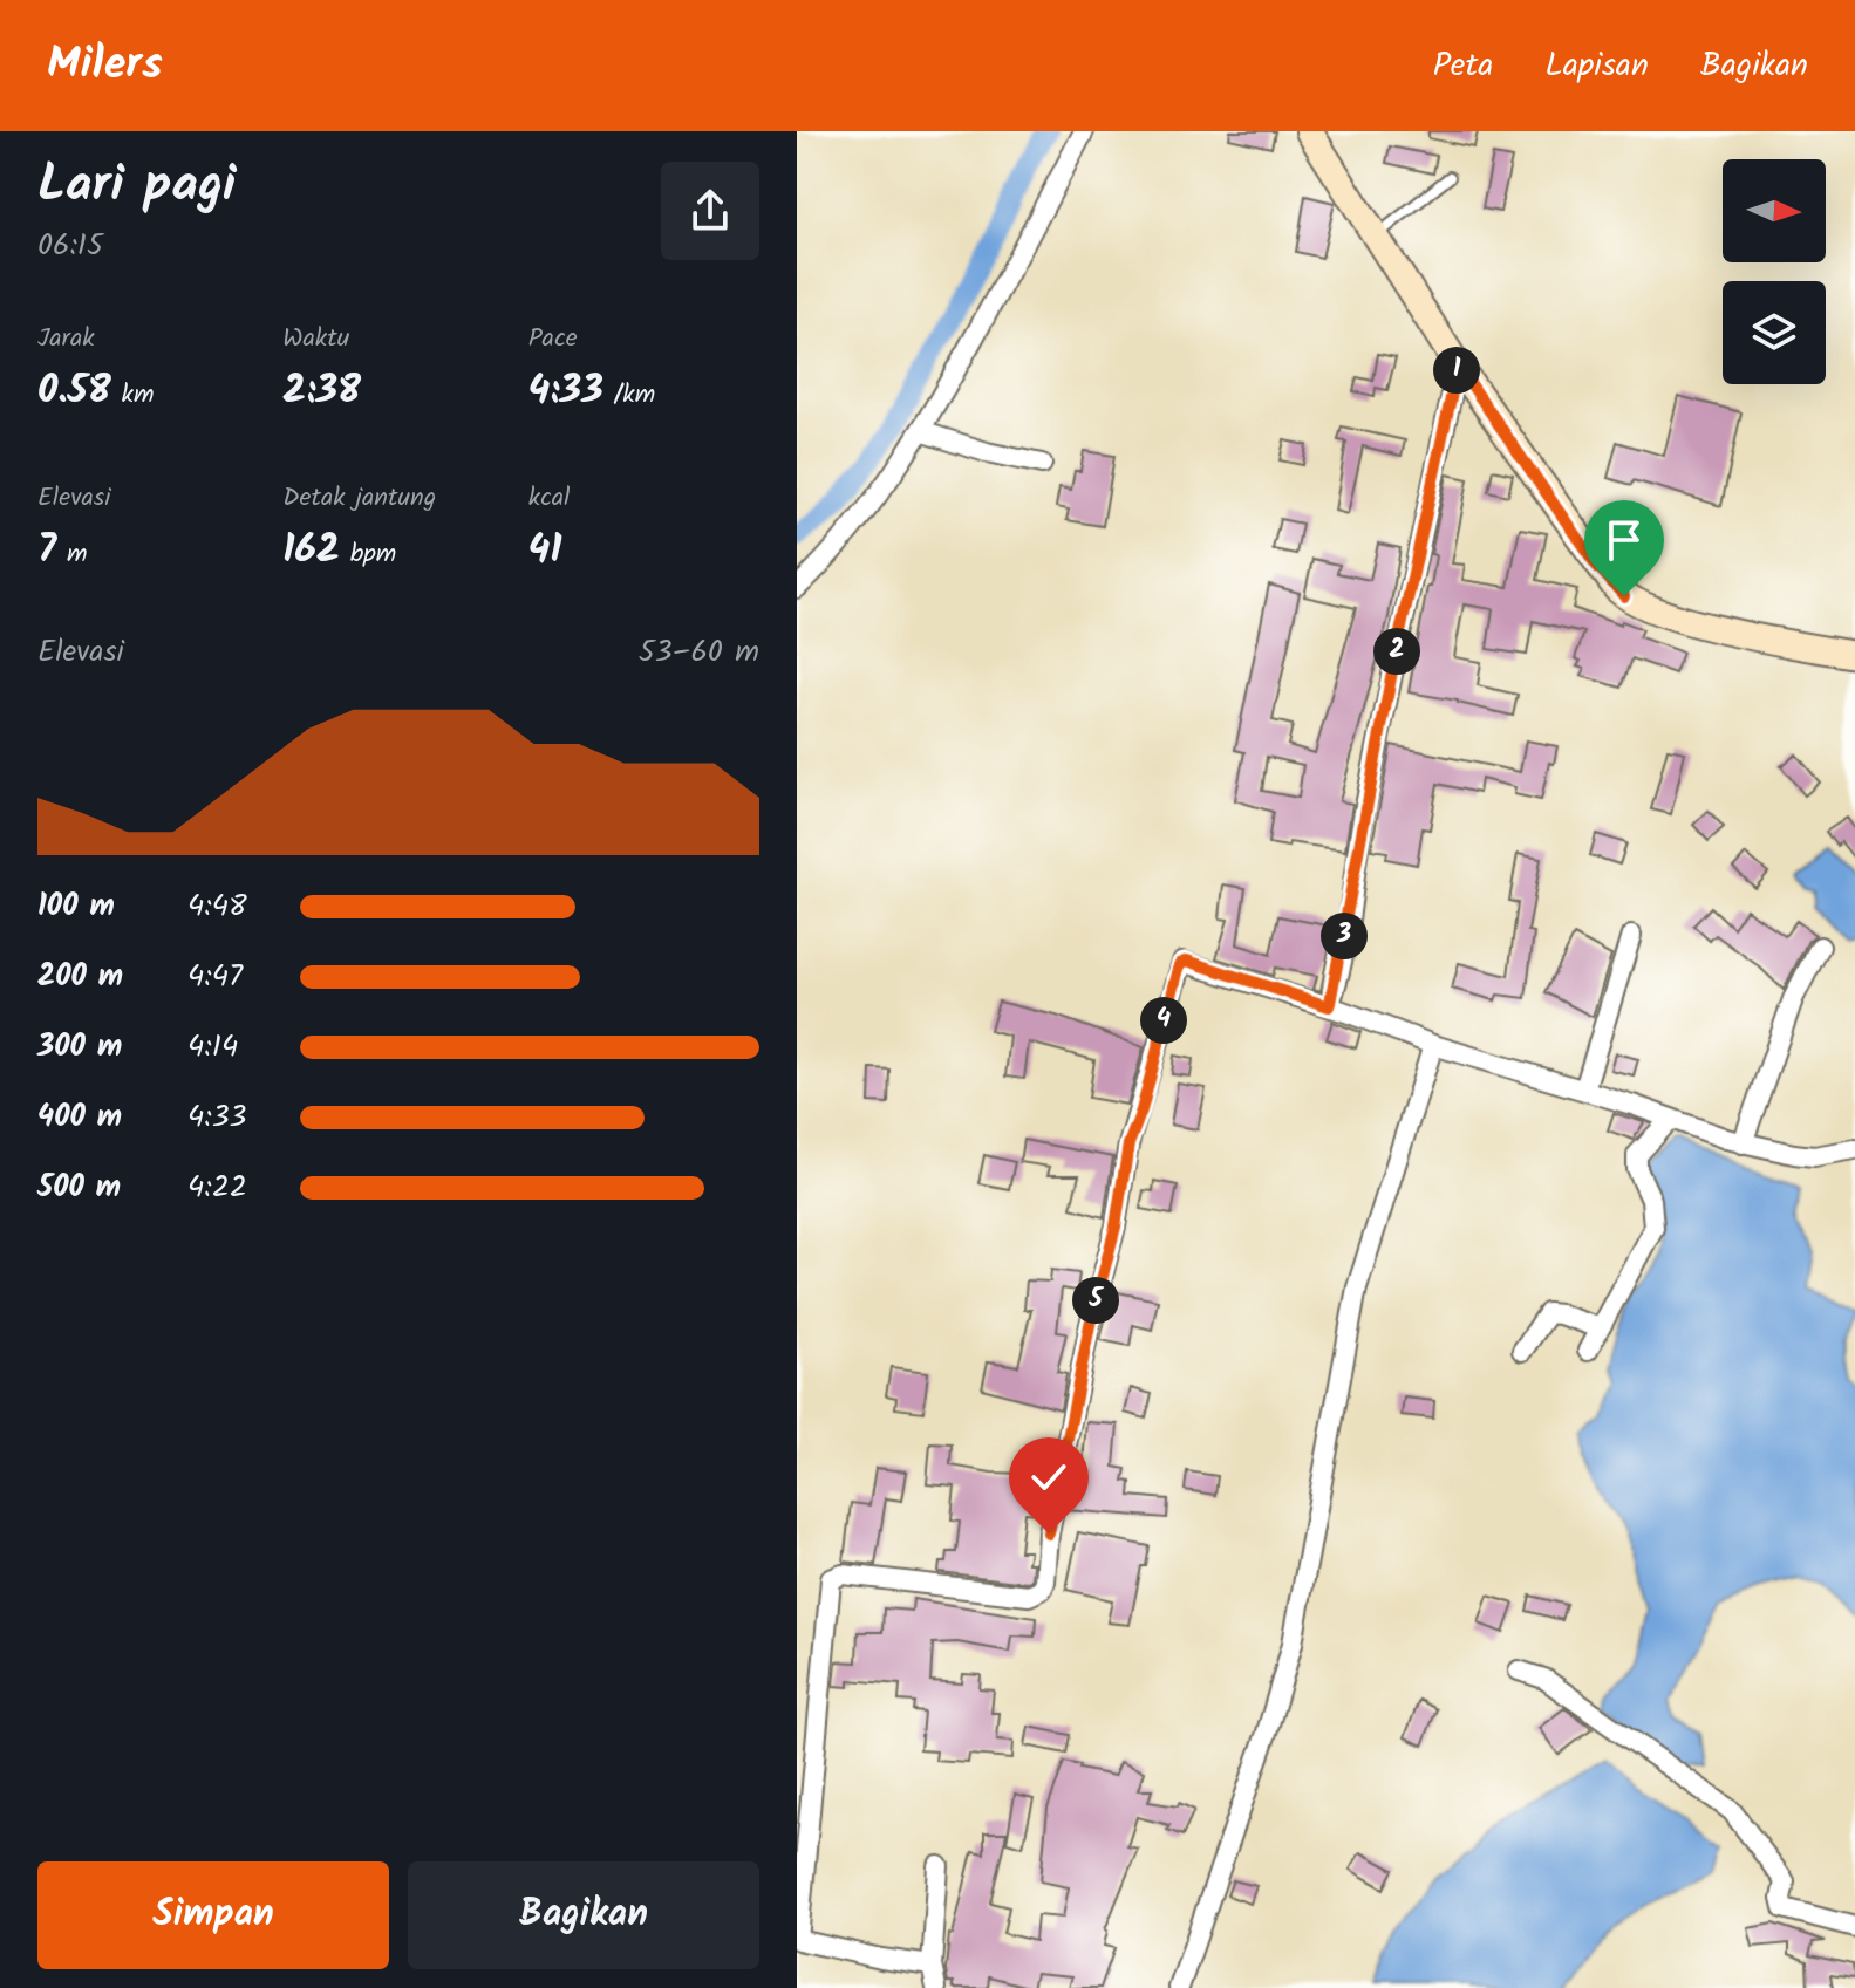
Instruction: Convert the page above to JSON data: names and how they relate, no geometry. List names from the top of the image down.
{
  "north": "right",
  "page": {
    "header": "Milers",
    "nav": ["Peta", "Lapisan", "Bagikan"],
    "heading": ["Lari pagi", "06:15"],
    "stats": [
      ["Jarak", "0.58 km"],
      ["Waktu", "2:38"],
      ["Pace", "4:33 /km"],
      ["Elevasi", "7 m"],
      ["Detak jantung", "162 bpm"],
      ["kcal", "41"]
    ],
    "pins": [
      "1",
      "2",
      "3",
      "4",
      "5"
    ],
    "chart": ["Elevasi", "53–60 m"],
    "list": [
      {
        "name": "100 m",
        "note": "4:48"
      },
      {
        "name": "200 m",
        "note": "4:47"
      },
      {
        "name": "300 m",
        "note": "4:14"
      },
      {
        "name": "400 m",
        "note": "4:33"
      },
      {
        "name": "500 m",
        "note": "4:22"
      }
    ],
    "buttons": ["Simpan", "Bagikan"]
  }
}
